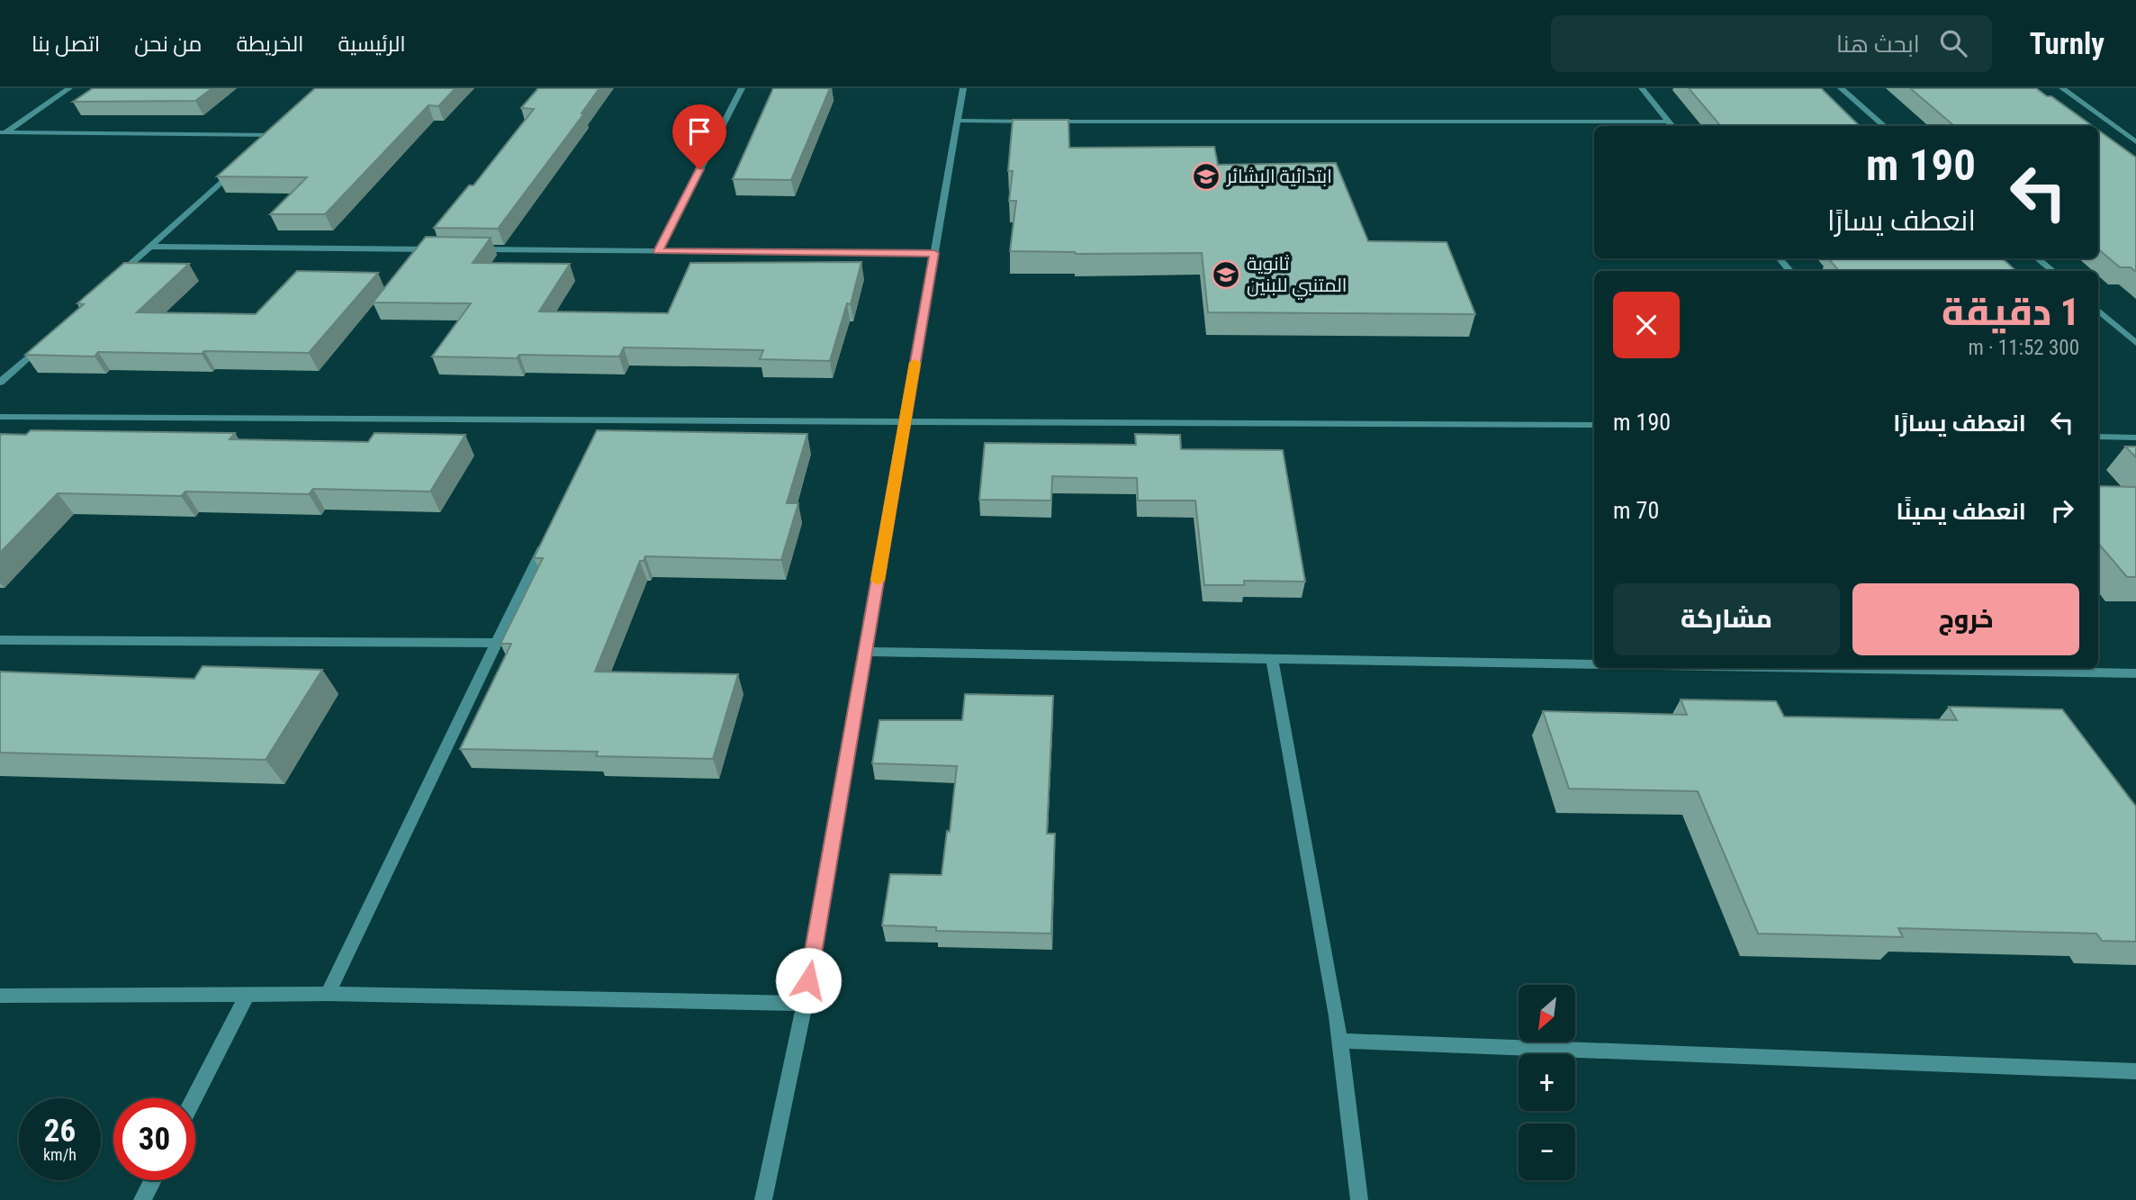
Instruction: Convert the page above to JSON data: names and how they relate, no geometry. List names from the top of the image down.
{
  "places": {
    "school or university": ["ابتدائية البشائر", "ثانوية المتنبي للبنين"]
  },
  "north": "bottom left",
  "page": {
    "header": "Turnly",
    "search": "ابحث هنا",
    "nav": [
      "الرئيسية",
      "الخريطة",
      "من نحن",
      "اتصل بنا"
    ],
    "turn": ["190 m", "انعطف يسارًا"],
    "heading": ["1 دقيقة", "300 m · 11:52"],
    "list": [
      {
        "name": "انعطف يسارًا",
        "value": "190 m"
      },
      {
        "name": "انعطف يمينًا",
        "value": "70 m"
      }
    ],
    "buttons": ["خروج", "مشاركة"],
    "map_buttons": ["+", "−"],
    "speed": "26 km/h",
    "limit": "30"
  }
}
